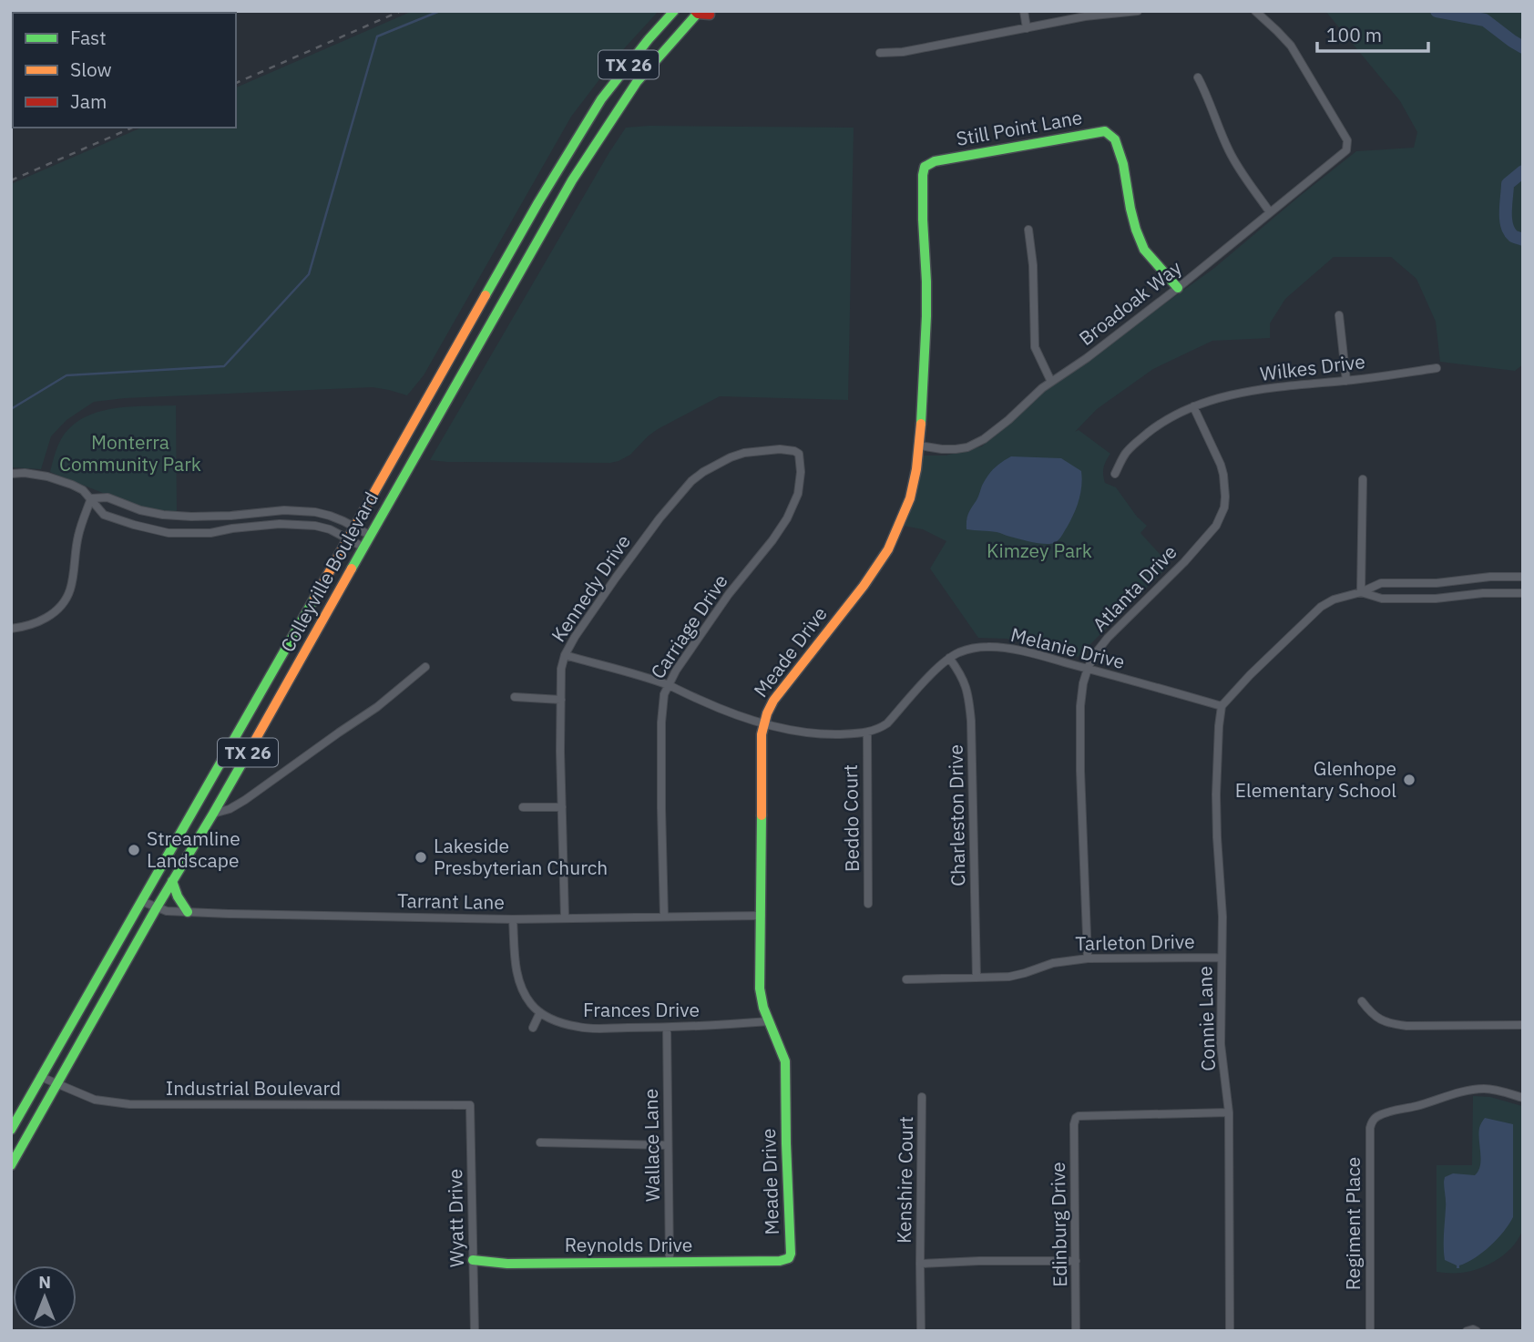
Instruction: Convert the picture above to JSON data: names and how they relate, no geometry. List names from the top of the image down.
{
  "streets": {
    "main road": [
      "TX 26",
      "Still Point Lane",
      "Colleyville Boulevard",
      "Meade Drive",
      "Reynolds Drive"
    ],
    "street": [
      "Broadoak Way",
      "Wilkes Drive",
      "Kennedy Drive",
      "Atlanta Drive",
      "Carriage Drive",
      "Melanie Drive",
      "Charleston Drive",
      "Beddo Court",
      "Tarrant Lane",
      "Tarleton Drive",
      "Frances Drive",
      "Connie Lane",
      "Industrial Boulevard",
      "Wallace Lane",
      "Kenshire Court",
      "Wyatt Drive",
      "Regiment Place",
      "Edinburg Drive"
    ]
  },
  "crossings": [
    ["Still Point Lane", "Broadoak Way"],
    ["Still Point Lane", "Meade Drive"],
    ["Broadoak Way", "Meade Drive"],
    ["Wilkes Drive", "Atlanta Drive"],
    ["Colleyville Boulevard", "Tarrant Lane"],
    ["Colleyville Boulevard", "Industrial Boulevard"],
    ["Kennedy Drive", "Carriage Drive"],
    ["Kennedy Drive", "Melanie Drive"],
    ["Kennedy Drive", "Tarrant Lane"],
    ["Atlanta Drive", "Melanie Drive"],
    ["Atlanta Drive", "Tarleton Drive"],
    ["Carriage Drive", "Melanie Drive"],
    ["Carriage Drive", "Tarrant Lane"],
    ["Melanie Drive", "Meade Drive"],
    ["Melanie Drive", "Charleston Drive"],
    ["Melanie Drive", "Beddo Court"],
    ["Melanie Drive", "Connie Lane"],
    ["Meade Drive", "Tarrant Lane"],
    ["Meade Drive", "Frances Drive"],
    ["Meade Drive", "Reynolds Drive"],
    ["Charleston Drive", "Tarleton Drive"],
    ["Tarleton Drive", "Connie Lane"],
    ["Frances Drive", "Wallace Lane"],
    ["Connie Lane", "Edinburg Drive"],
    ["Industrial Boulevard", "Wyatt Drive"],
    ["Wallace Lane", "Reynolds Drive"],
    ["Wyatt Drive", "Reynolds Drive"]
  ],
  "parks": ["Monterra Community Park", "Kimzey Park"],
  "places": ["Glenhope Elementary School", "Streamline Landscape", "Lakeside Presbyterian Church"],
  "legend": ["Fast", "Slow", "Jam"],
  "scale_bar": "100 m",
  "north": "top"
}
